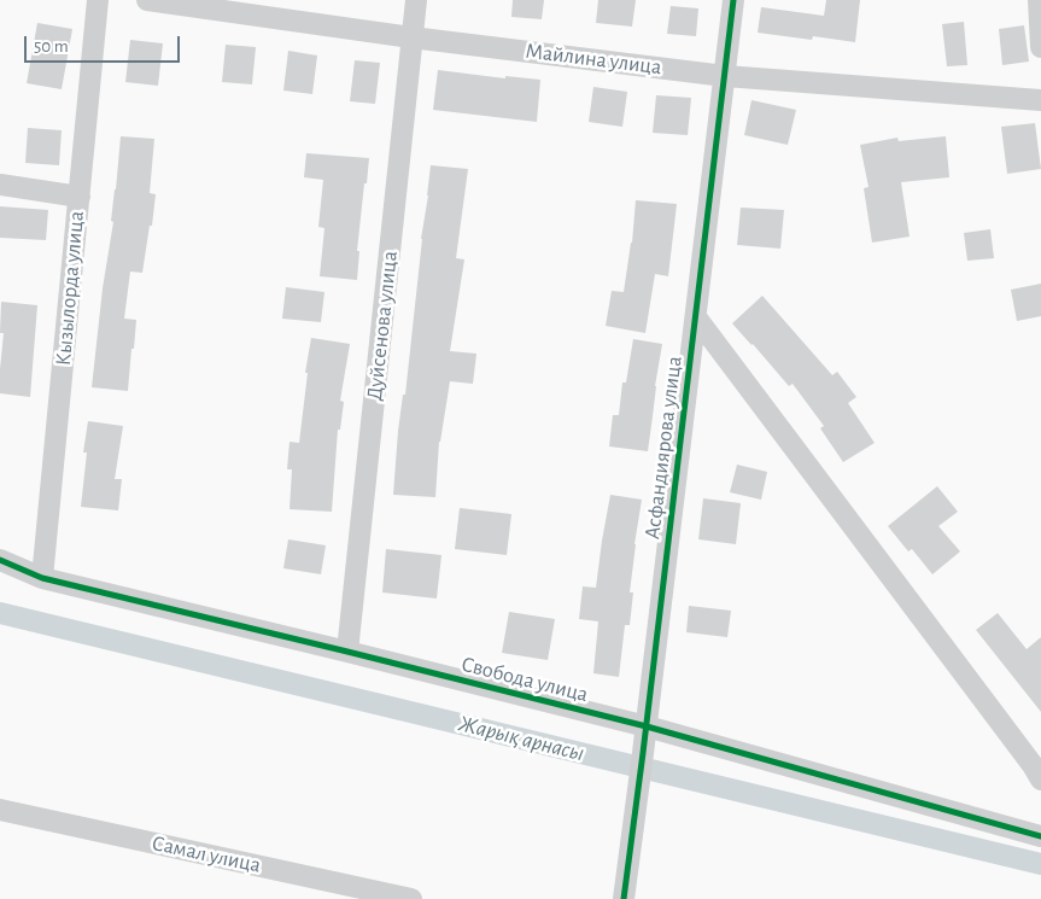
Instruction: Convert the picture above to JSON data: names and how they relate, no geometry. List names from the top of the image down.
{
  "streets": {
    "street": [
      "Майлина улица",
      "Кызылорда улица",
      "Дуйсенова улица",
      "Асфандиярова улица",
      "Свобода улица",
      "Самал улица"
    ]
  },
  "crossings": [
    ["Майлина улица", "Дуйсенова улица"],
    ["Майлина улица", "Асфандиярова улица"],
    ["Кызылорда улица", "Свобода улица"],
    ["Дуйсенова улица", "Свобода улица"],
    ["Асфандиярова улица", "Свобода улица"]
  ],
  "water": ["Жарық арнасы"],
  "scale_bar": "50 m"
}
